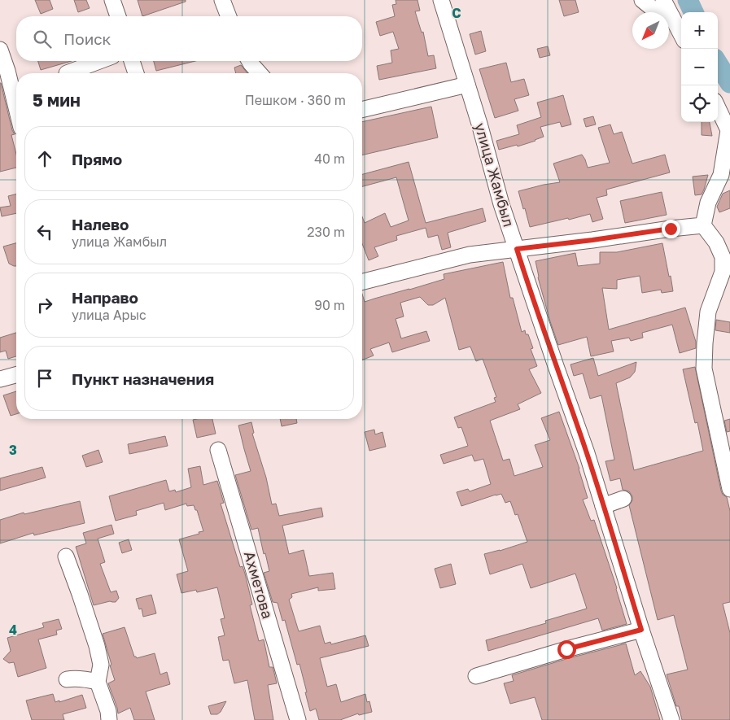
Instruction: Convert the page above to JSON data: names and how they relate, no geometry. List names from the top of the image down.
{
  "streets": {
    "street": ["улица Жамбыл", "Ахметова"]
  },
  "north": "bottom left",
  "page": {
    "map_buttons": ["+", "−"],
    "search": "Поиск",
    "heading": ["5 мин", "Пешком · 360 m"],
    "list": [
      ["Прямо", "40 m"],
      ["Налево", "улица Жамбыл", "230 m"],
      ["Направо", "улица Арыс", "90 m"],
      "Пункт назначения"
    ]
  },
  "grid": {
    "columns": ["C"],
    "rows": ["3", "4"]
  }
}
